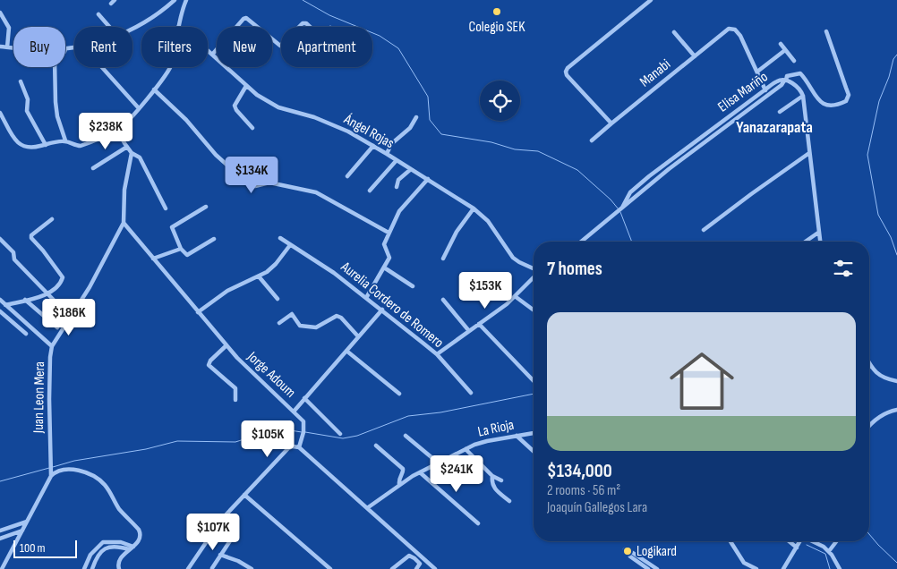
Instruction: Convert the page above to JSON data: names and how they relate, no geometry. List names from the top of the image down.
{
  "streets": {
    "street": [
      "Manabi",
      "Elisa Mariño",
      "Ángel Rojas",
      "Aurelia Cordero de Romero",
      "Jorge Adoum",
      "Juan Leon Mera",
      "La Rioja"
    ]
  },
  "crossings": [
    ["Jorge Adoum", "Juan Leon Mera"]
  ],
  "districts": ["Yanazarapata"],
  "places": ["Colegio SEK", "Logikard"],
  "scale_bar": "100 m",
  "page": {
    "chip": [
      "Buy",
      "Rent",
      "Filters",
      "New",
      "Apartment"
    ],
    "price": [
      "$238K",
      "$134K",
      "$153K",
      "$186K",
      "$105K",
      "$241K",
      "$107K"
    ],
    "heading": "7 homes",
    "list": [
      {
        "name": "$134,000",
        "note": "2 rooms · 56 m² · Joaquín Gallegos Lara"
      }
    ],
    "scale": "100 m"
  }
}
